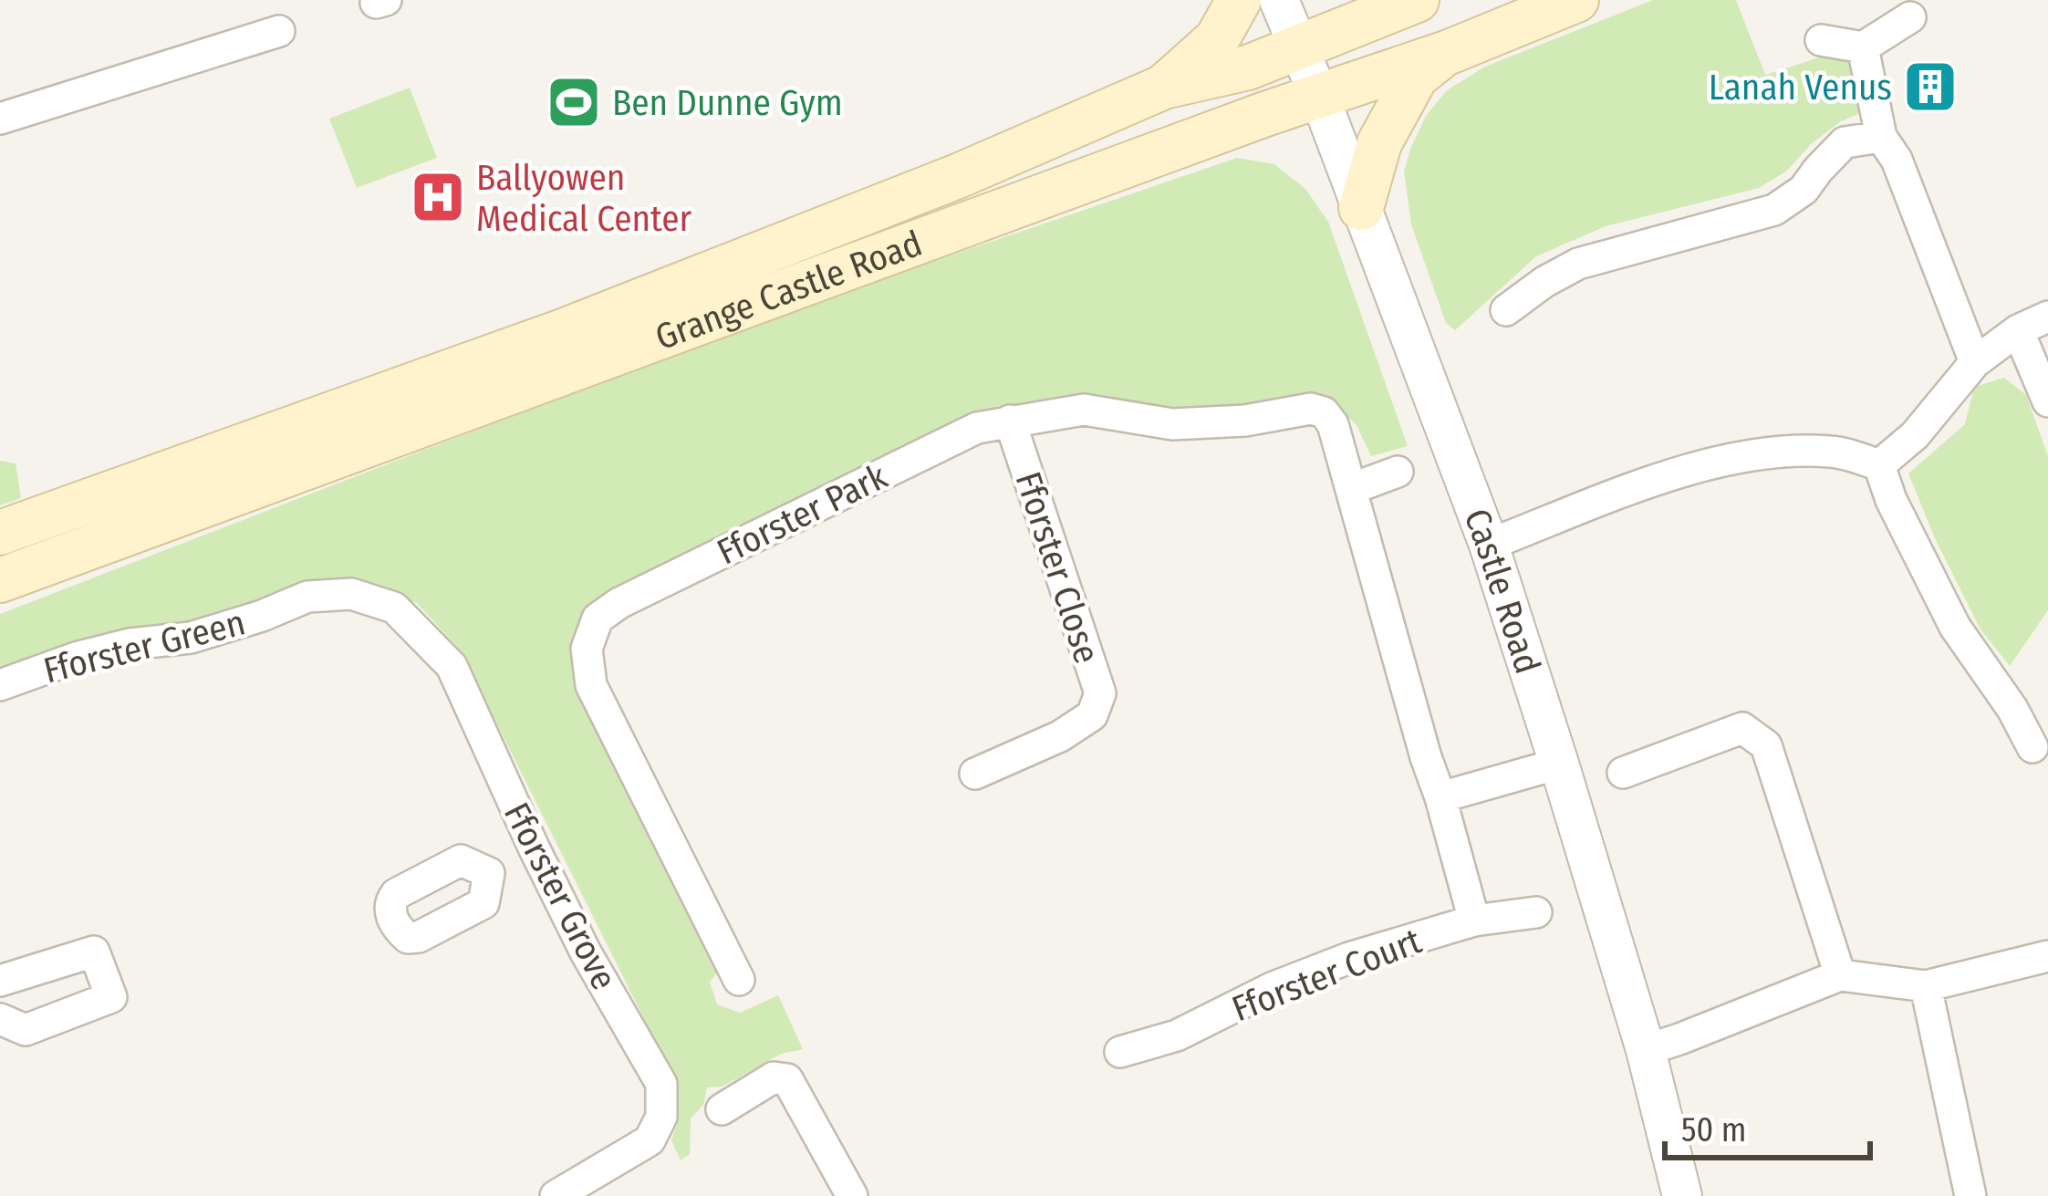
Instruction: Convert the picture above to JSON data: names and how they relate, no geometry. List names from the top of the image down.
{
  "streets": {
    "main road": ["Grange Castle Road"],
    "street": [
      "Fforster Park",
      "Fforster Close",
      "Castle Road",
      "Fforster Green",
      "Fforster Grove",
      "Fforster Court"
    ]
  },
  "crossings": [
    ["Grange Castle Road", "Castle Road"],
    ["Fforster Park", "Fforster Close"],
    ["Fforster Park", "Fforster Court"],
    ["Fforster Green", "Fforster Grove"]
  ],
  "places": {
    "building": ["Lanah Venus"],
    "sports": ["Ben Dunne Gym"],
    "hospital": ["Ballyowen Medical Center"]
  },
  "scale_bar": "50 m"
}
